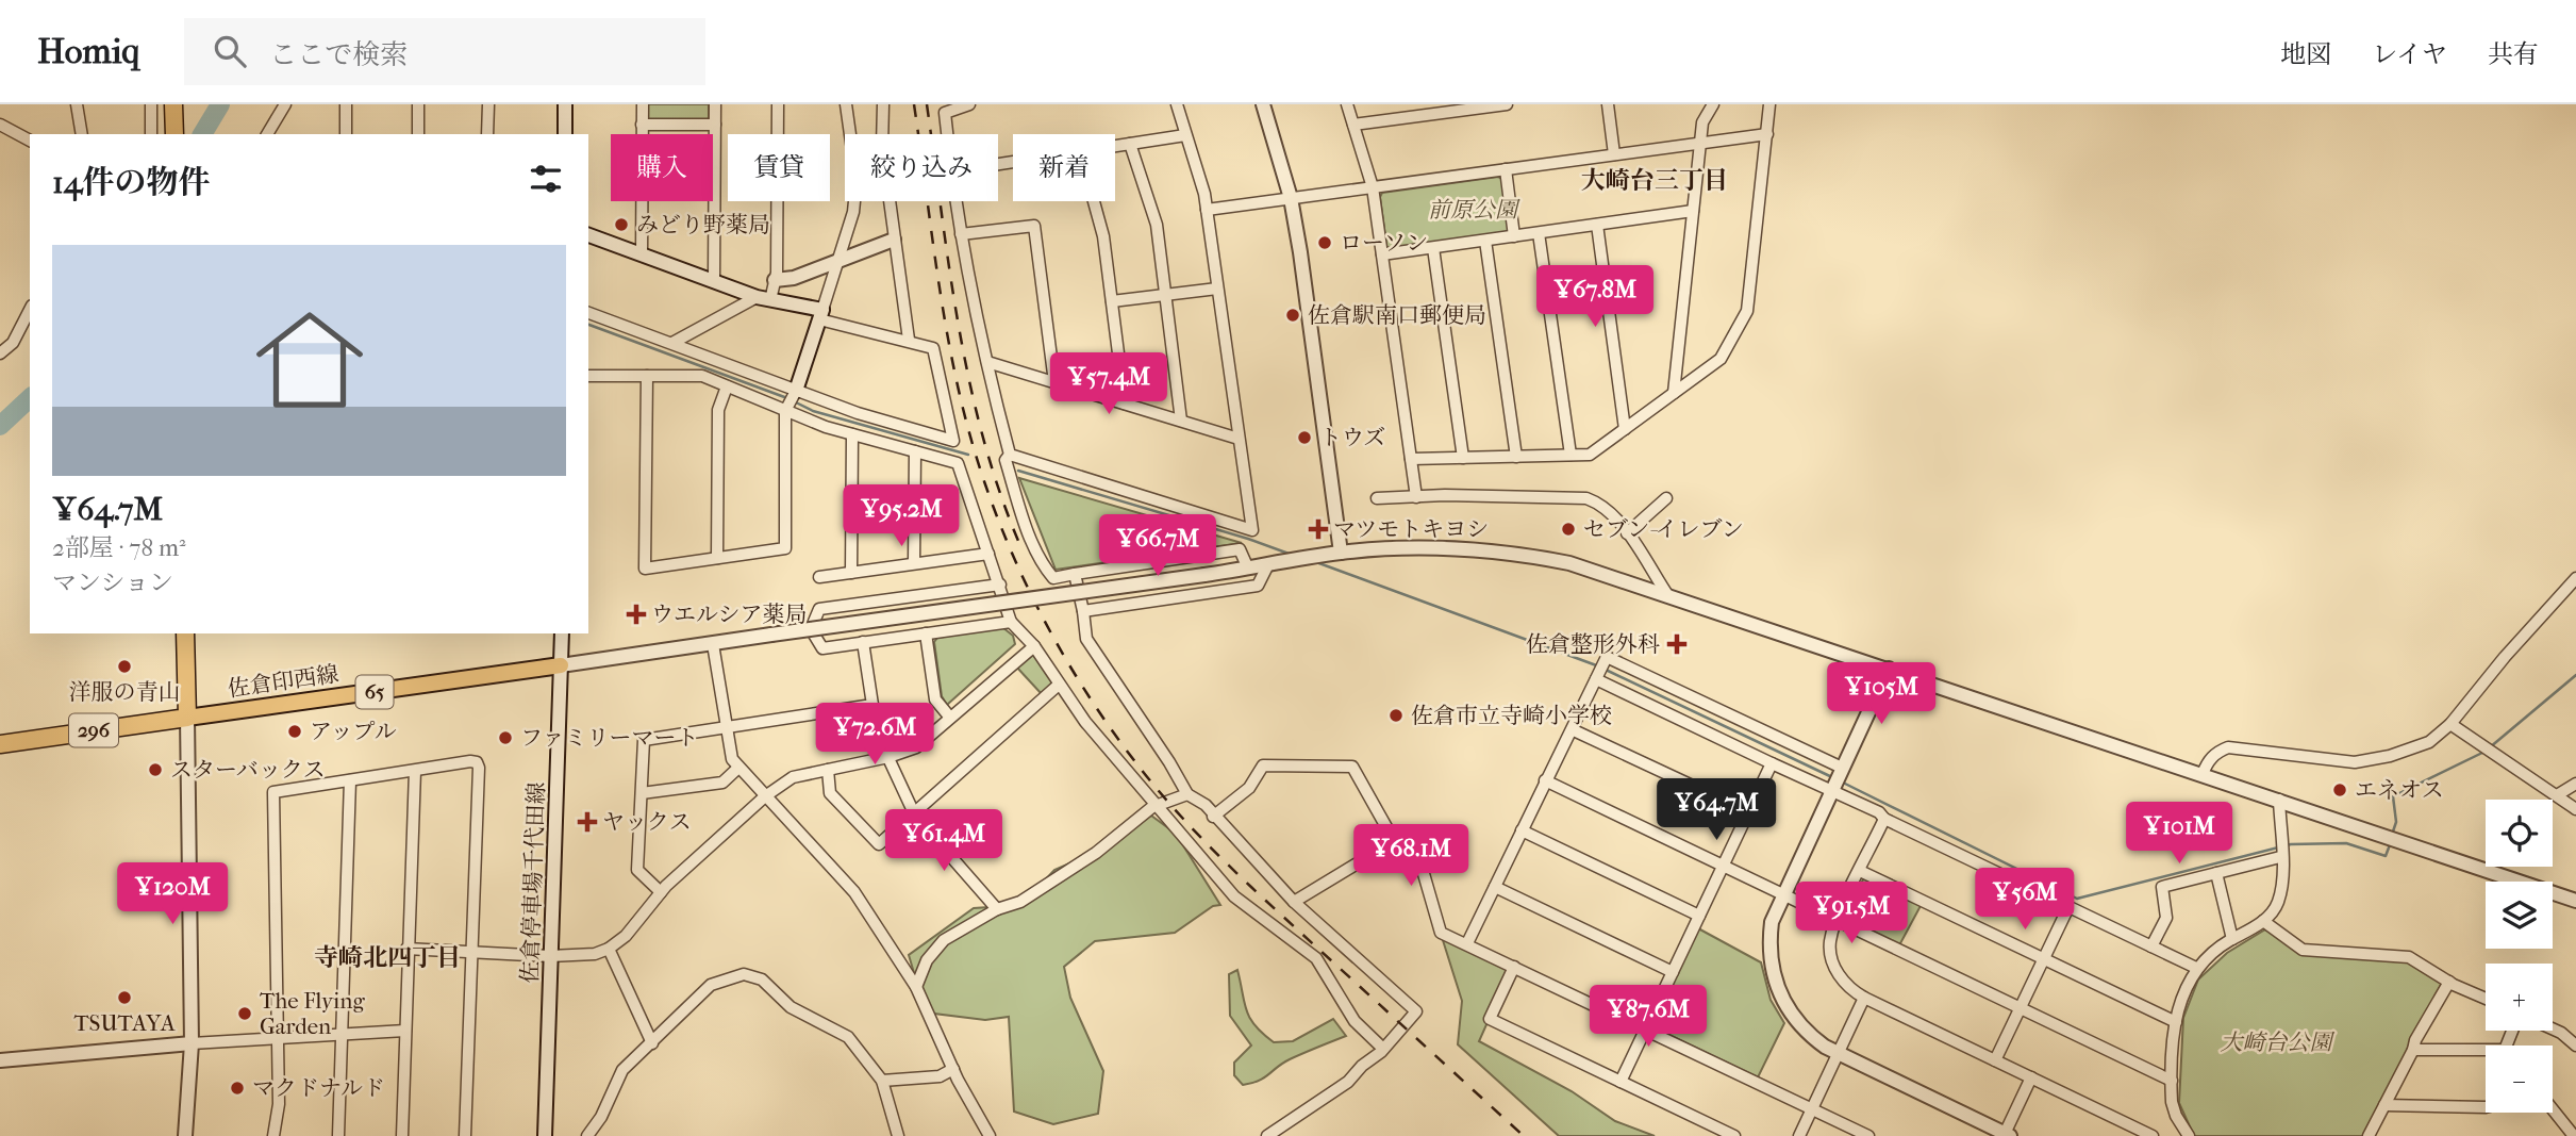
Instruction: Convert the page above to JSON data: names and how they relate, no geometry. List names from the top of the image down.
{
  "streets": {
    "highway": ["296"],
    "main road": ["佐倉印西線", "65"],
    "street": ["佐倉停車場千代田線"]
  },
  "crossings": [
    ["佐倉印西線", "296"],
    ["佐倉印西線", "佐倉停車場千代田線"]
  ],
  "districts": ["大崎台三丁目", "寺崎北四丁目"],
  "parks": ["前原公園", "大崎台公園"],
  "places": {
    "other": [
      "みどり野薬局",
      "ローソン",
      "佐倉駅南口郵便局",
      "トウズ",
      "セブン-イレブン",
      "洋服の青山",
      "佐倉市立寺崎小学校",
      "アップル",
      "ファミリーマート",
      "スターバックス",
      "エネオス",
      "TSUTAYA",
      "The Flying Garden",
      "マクドナルド"
    ],
    "health": [
      "マツモトキヨシ",
      "ウエルシア薬局",
      "佐倉整形外科",
      "ヤックス"
    ]
  },
  "page": {
    "header": "Homiq",
    "search": "ここで検索",
    "nav": ["地図", "レイヤ", "共有"],
    "chip": [
      "購入",
      "賃貸",
      "絞り込み",
      "新着"
    ],
    "heading": "14件の物件",
    "list": [
      {
        "name": "¥64.7M",
        "note": "2部屋 · 78 m² · マンション"
      }
    ],
    "price": [
      "¥67.8M",
      "¥57.4M",
      "¥95.2M",
      "¥66.7M",
      "¥105M",
      "¥72.6M",
      "¥64.7M",
      "¥101M",
      "¥61.4M",
      "¥68.1M",
      "¥120M",
      "¥56M",
      "¥91.5M",
      "¥87.6M"
    ],
    "map_buttons": ["+", "−"]
  }
}
